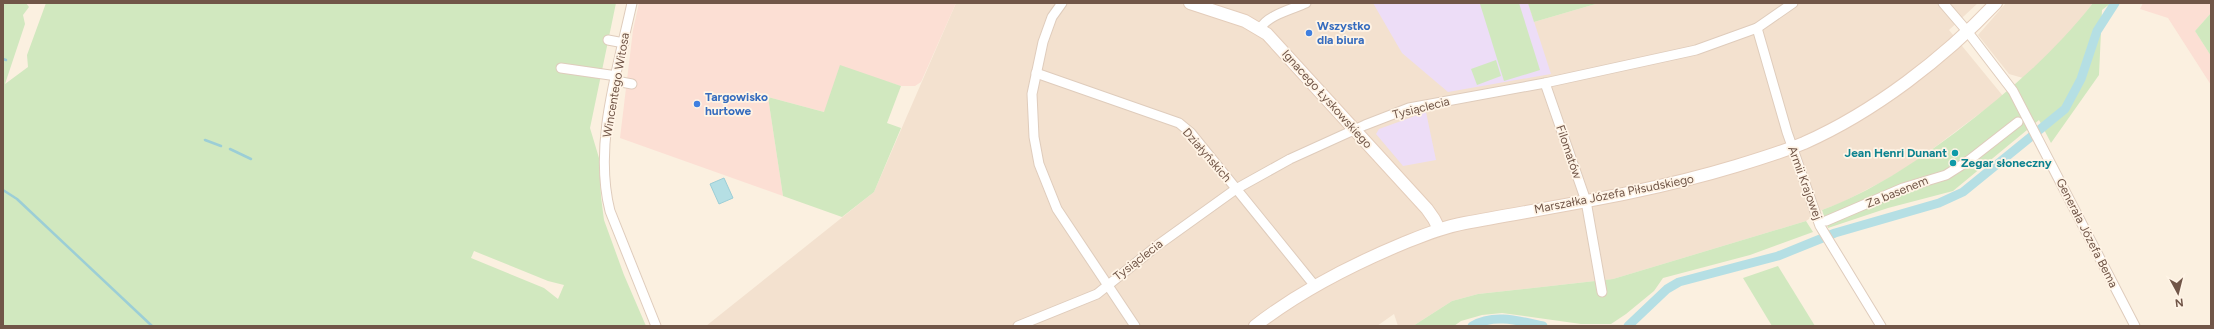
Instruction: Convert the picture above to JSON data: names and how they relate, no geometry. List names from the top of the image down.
{
  "streets": {
    "main road": ["Ignacego Łyskowskiego", "Marszałka Józefa Piłsudskiego"],
    "street": [
      "Wincentego Witosa",
      "Tysiąclecia",
      "Filomatów",
      "Działyńskich",
      "Armii Krajowej",
      "Za basenem",
      "Generała Józefa Bema"
    ]
  },
  "crossings": [
    ["Ignacego Łyskowskiego", "Tysiąclecia"],
    ["Ignacego Łyskowskiego", "Marszałka Józefa Piłsudskiego"],
    ["Tysiąclecia", "Filomatów"],
    ["Tysiąclecia", "Działyńskich"],
    ["Tysiąclecia", "Armii Krajowej"],
    ["Filomatów", "Marszałka Józefa Piłsudskiego"],
    ["Działyńskich", "Marszałka Józefa Piłsudskiego"],
    ["Armii Krajowej", "Za basenem"],
    ["Armii Krajowej", "Marszałka Józefa Piłsudskiego"],
    ["Marszałka Józefa Piłsudskiego", "Generała Józefa Bema"]
  ],
  "places": [
    "Wszystko dla biura",
    "Targowisko hurtowe",
    "Jean Henri Dunant",
    "Zegar słoneczny"
  ],
  "north": "bottom"
}
